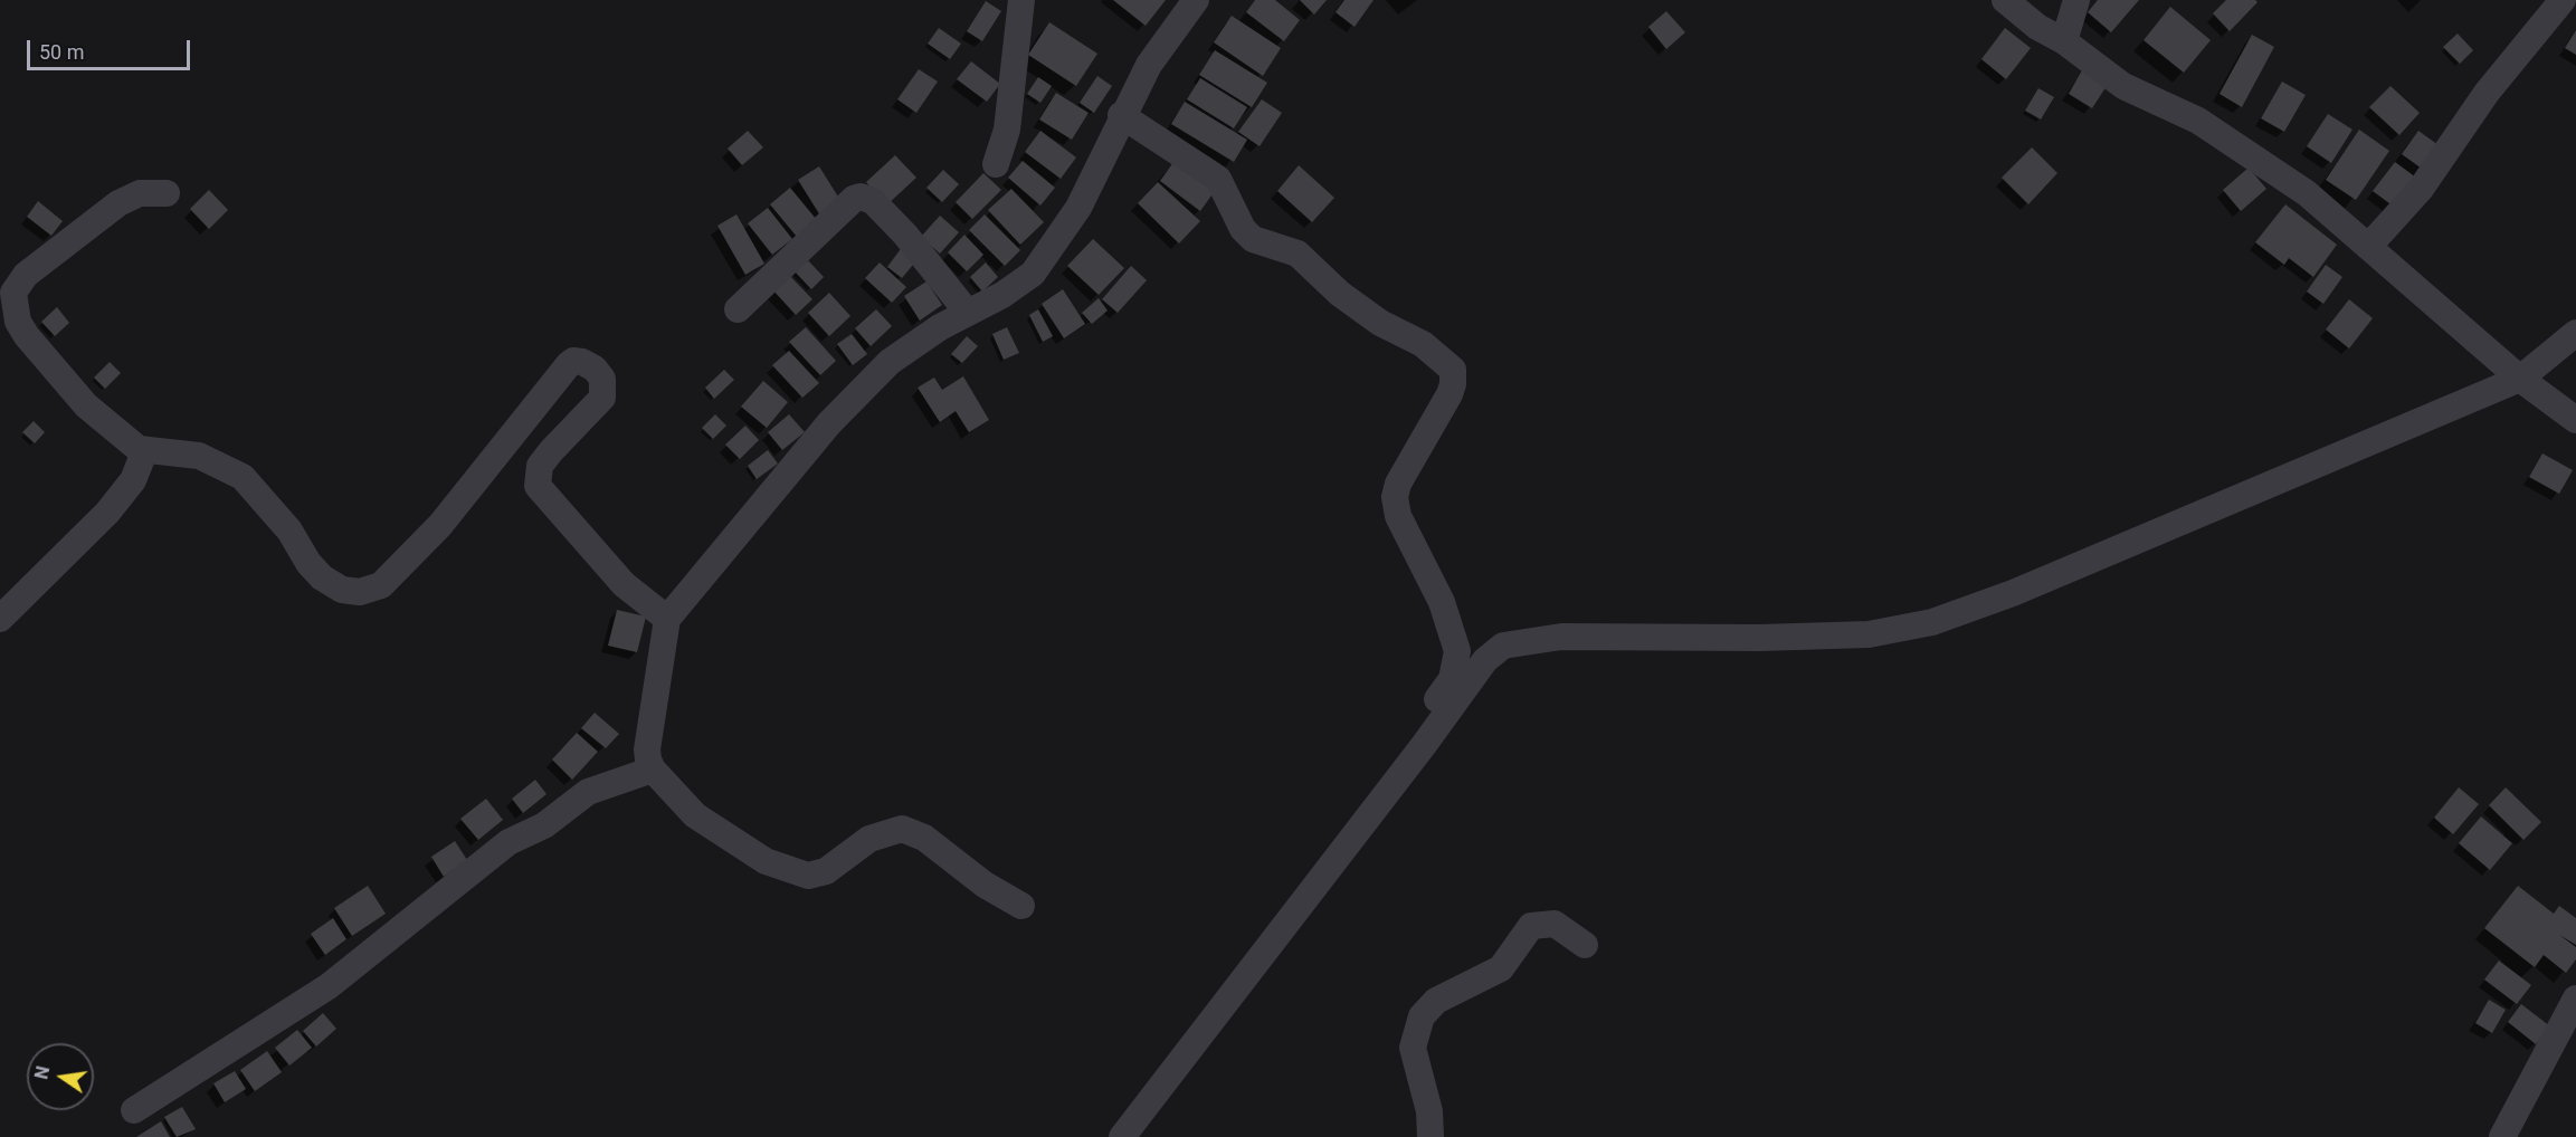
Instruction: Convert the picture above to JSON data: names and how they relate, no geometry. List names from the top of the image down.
{
  "scale_bar": "50 m",
  "north": "left"
}
